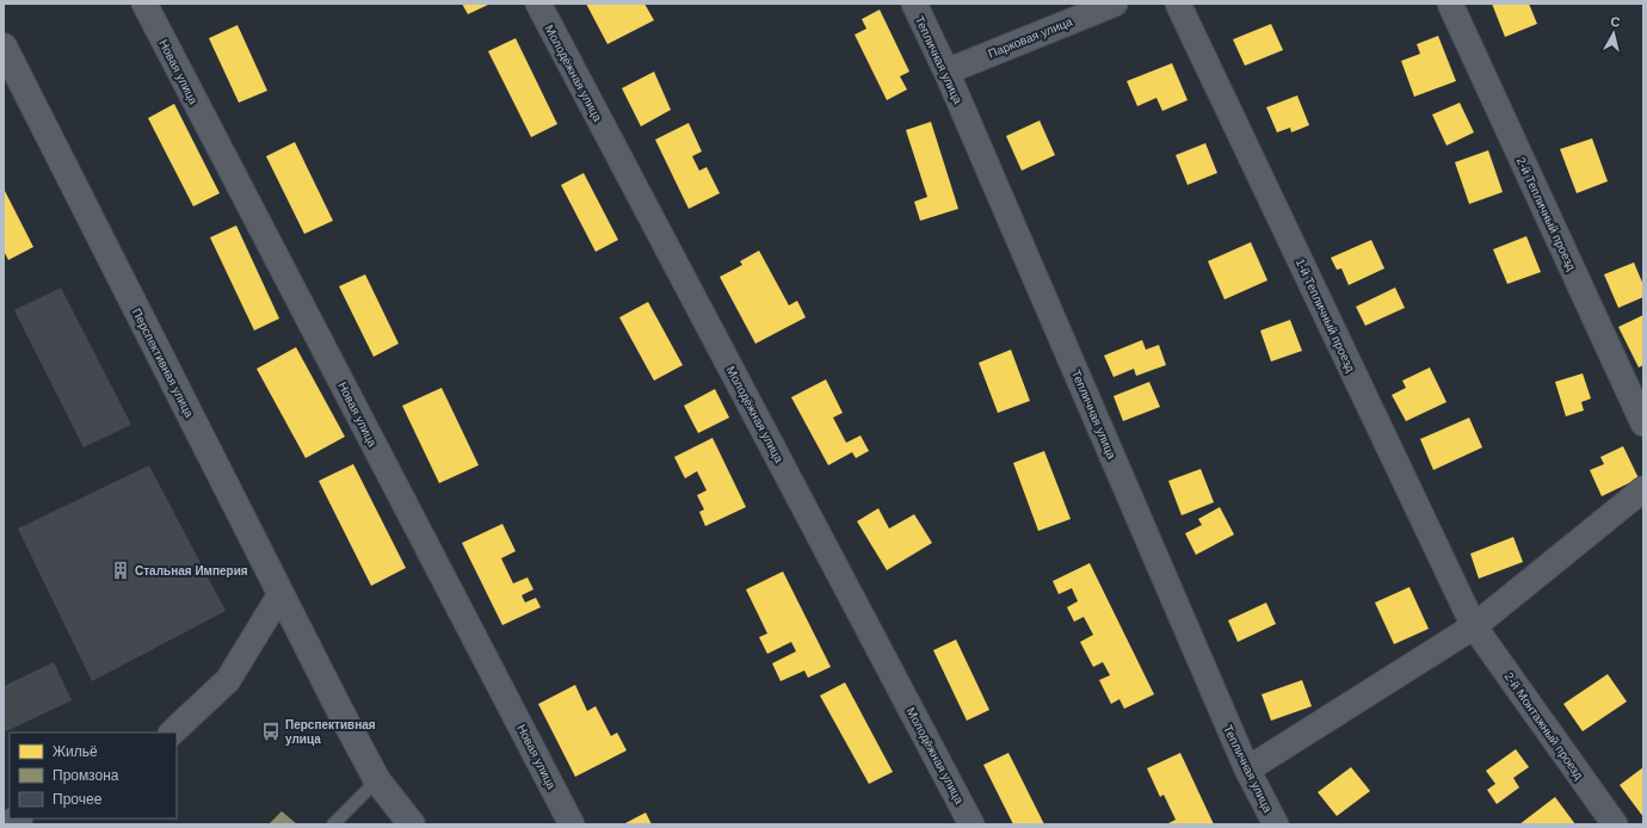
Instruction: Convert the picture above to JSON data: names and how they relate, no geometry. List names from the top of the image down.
{
  "streets": {
    "street": [
      "Парковая улица",
      "Тепличная улица",
      "Новая улица",
      "Молодёжная улица",
      "2-й Тепличный проезд",
      "1-й Тепличный проезд",
      "Перспективная улица",
      "2-й Монтажный проезд"
    ]
  },
  "crossings": [
    ["Парковая улица", "Тепличная улица"],
    ["1-й Тепличный проезд", "2-й Монтажный проезд"]
  ],
  "places": {
    "building": ["Стальная Империя"],
    "bus stop": ["Перспективная улица"]
  },
  "legend": ["Жильё", "Промзона", "Прочее"],
  "north": "top"
}
